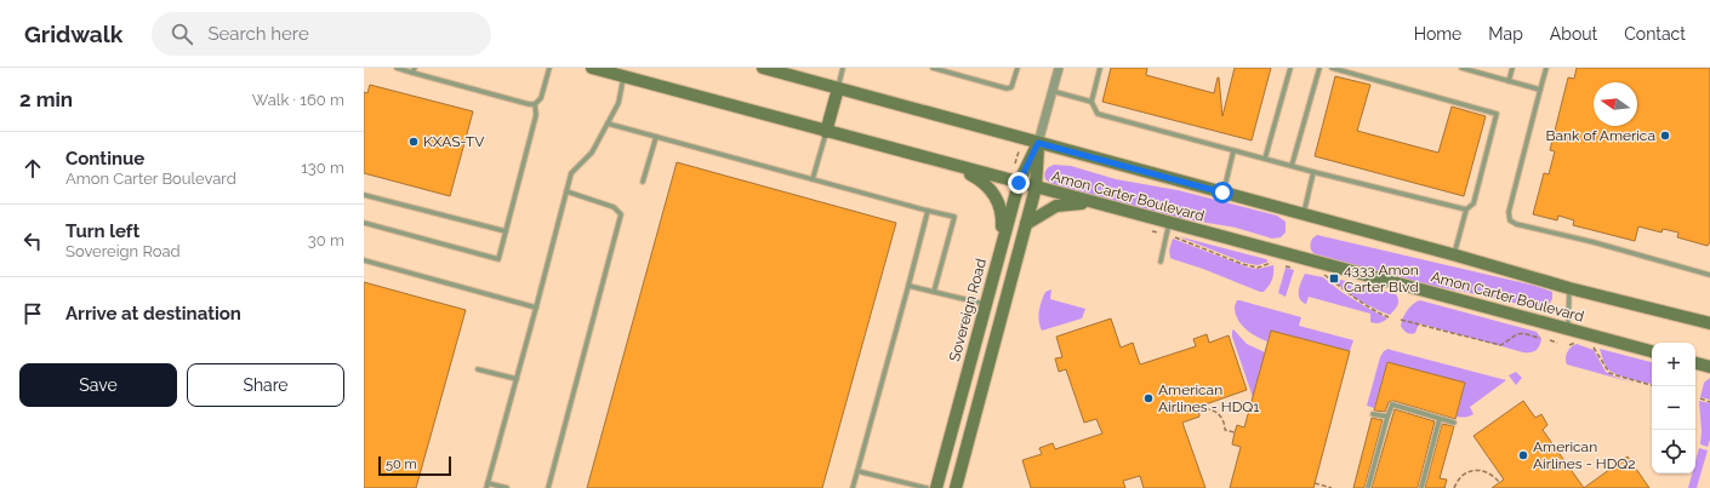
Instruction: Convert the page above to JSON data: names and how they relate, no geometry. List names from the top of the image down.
{
  "streets": {
    "street": ["Amon Carter Boulevard", "Sovereign Road"]
  },
  "crossings": [
    ["Amon Carter Boulevard", "Sovereign Road"]
  ],
  "places": {
    "other": [
      "Bank of America",
      "KXAS-TV",
      "American Airlines - HDQ1",
      "American Airlines - HDQ2"
    ],
    "transit": ["4333 Amon Carter Blvd"]
  },
  "scale_bar": "50 m",
  "north": "left",
  "page": {
    "header": "Gridwalk",
    "search": "Search here",
    "nav": [
      "Home",
      "Map",
      "About",
      "Contact"
    ],
    "heading": ["2 min", "Walk · 160 m"],
    "list": [
      ["Continue", "Amon Carter Boulevard", "130 m"],
      ["Turn left", "Sovereign Road", "30 m"],
      "Arrive at destination"
    ],
    "map_buttons": ["+", "−"],
    "buttons": ["Save", "Share"],
    "scale": "50 m"
  }
}
